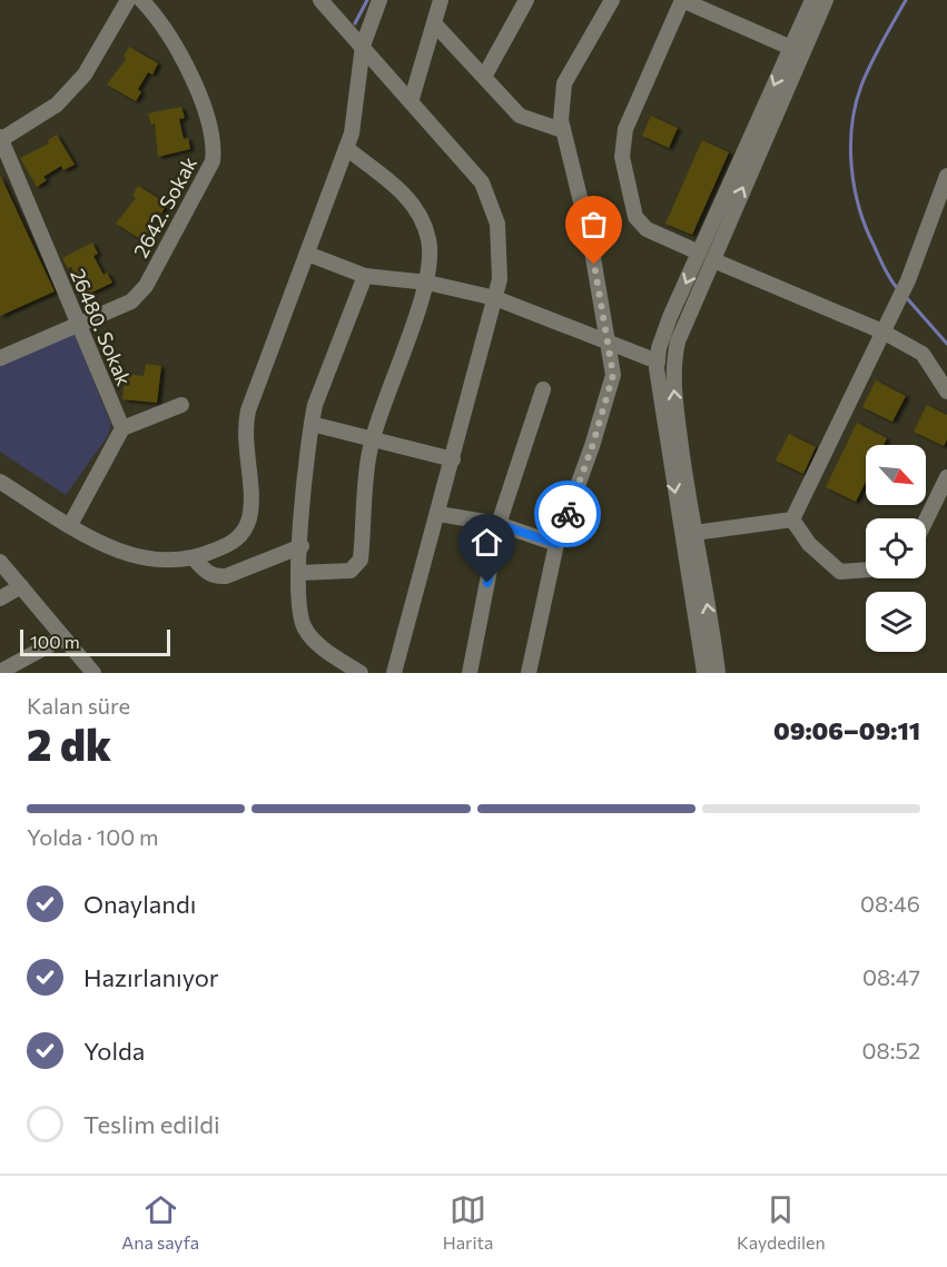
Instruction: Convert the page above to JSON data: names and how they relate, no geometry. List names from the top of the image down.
{
  "streets": {
    "street": ["2642. Sokak", "26480. Sokak"]
  },
  "crossings": [
    ["2642. Sokak", "26480. Sokak"]
  ],
  "scale_bar": "100 m",
  "north": "bottom right",
  "page": {
    "scale": "100 m",
    "heading": ["2 dk", "Kalan süre", "09:06–09:11"],
    "bar": "Yolda · 100 m",
    "list": [
      ["Onaylandı", "08:46"],
      ["Hazırlanıyor", "08:47"],
      ["Yolda", "08:52"],
      "Teslim edildi"
    ],
    "tabs": ["Ana sayfa", "Harita", "Kaydedilen"]
  }
}
